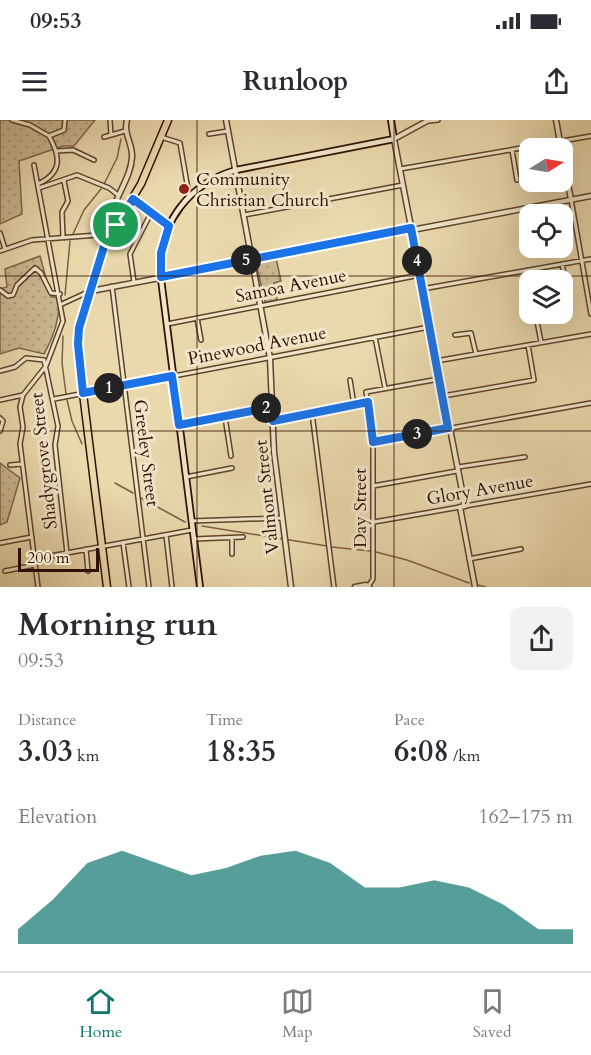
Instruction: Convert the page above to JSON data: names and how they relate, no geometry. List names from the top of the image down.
{
  "streets": {
    "street": [
      "Samoa Avenue",
      "Pinewood Avenue",
      "Greeley Street",
      "Shadygrove Street",
      "Glory Avenue",
      "Valmont Street",
      "Day Street"
    ]
  },
  "crossings": [
    ["Samoa Avenue", "Valmont Street"],
    ["Pinewood Avenue", "Greeley Street"],
    ["Pinewood Avenue", "Shadygrove Street"],
    ["Pinewood Avenue", "Valmont Street"],
    ["Glory Avenue", "Day Street"]
  ],
  "places": ["Community Christian Church"],
  "scale_bar": "200 m",
  "north": "right",
  "page": {
    "status": "09:53",
    "header": "Runloop",
    "pins": [
      "5",
      "4",
      "1",
      "2",
      "3"
    ],
    "scale": "200 m",
    "heading": ["Morning run", "09:53"],
    "stats": [
      ["Distance", "3.03 km"],
      ["Time", "18:35"],
      ["Pace", "6:08 /km"]
    ],
    "chart": ["Elevation", "162–175 m"],
    "tabs": ["Home", "Map", "Saved"]
  }
}
